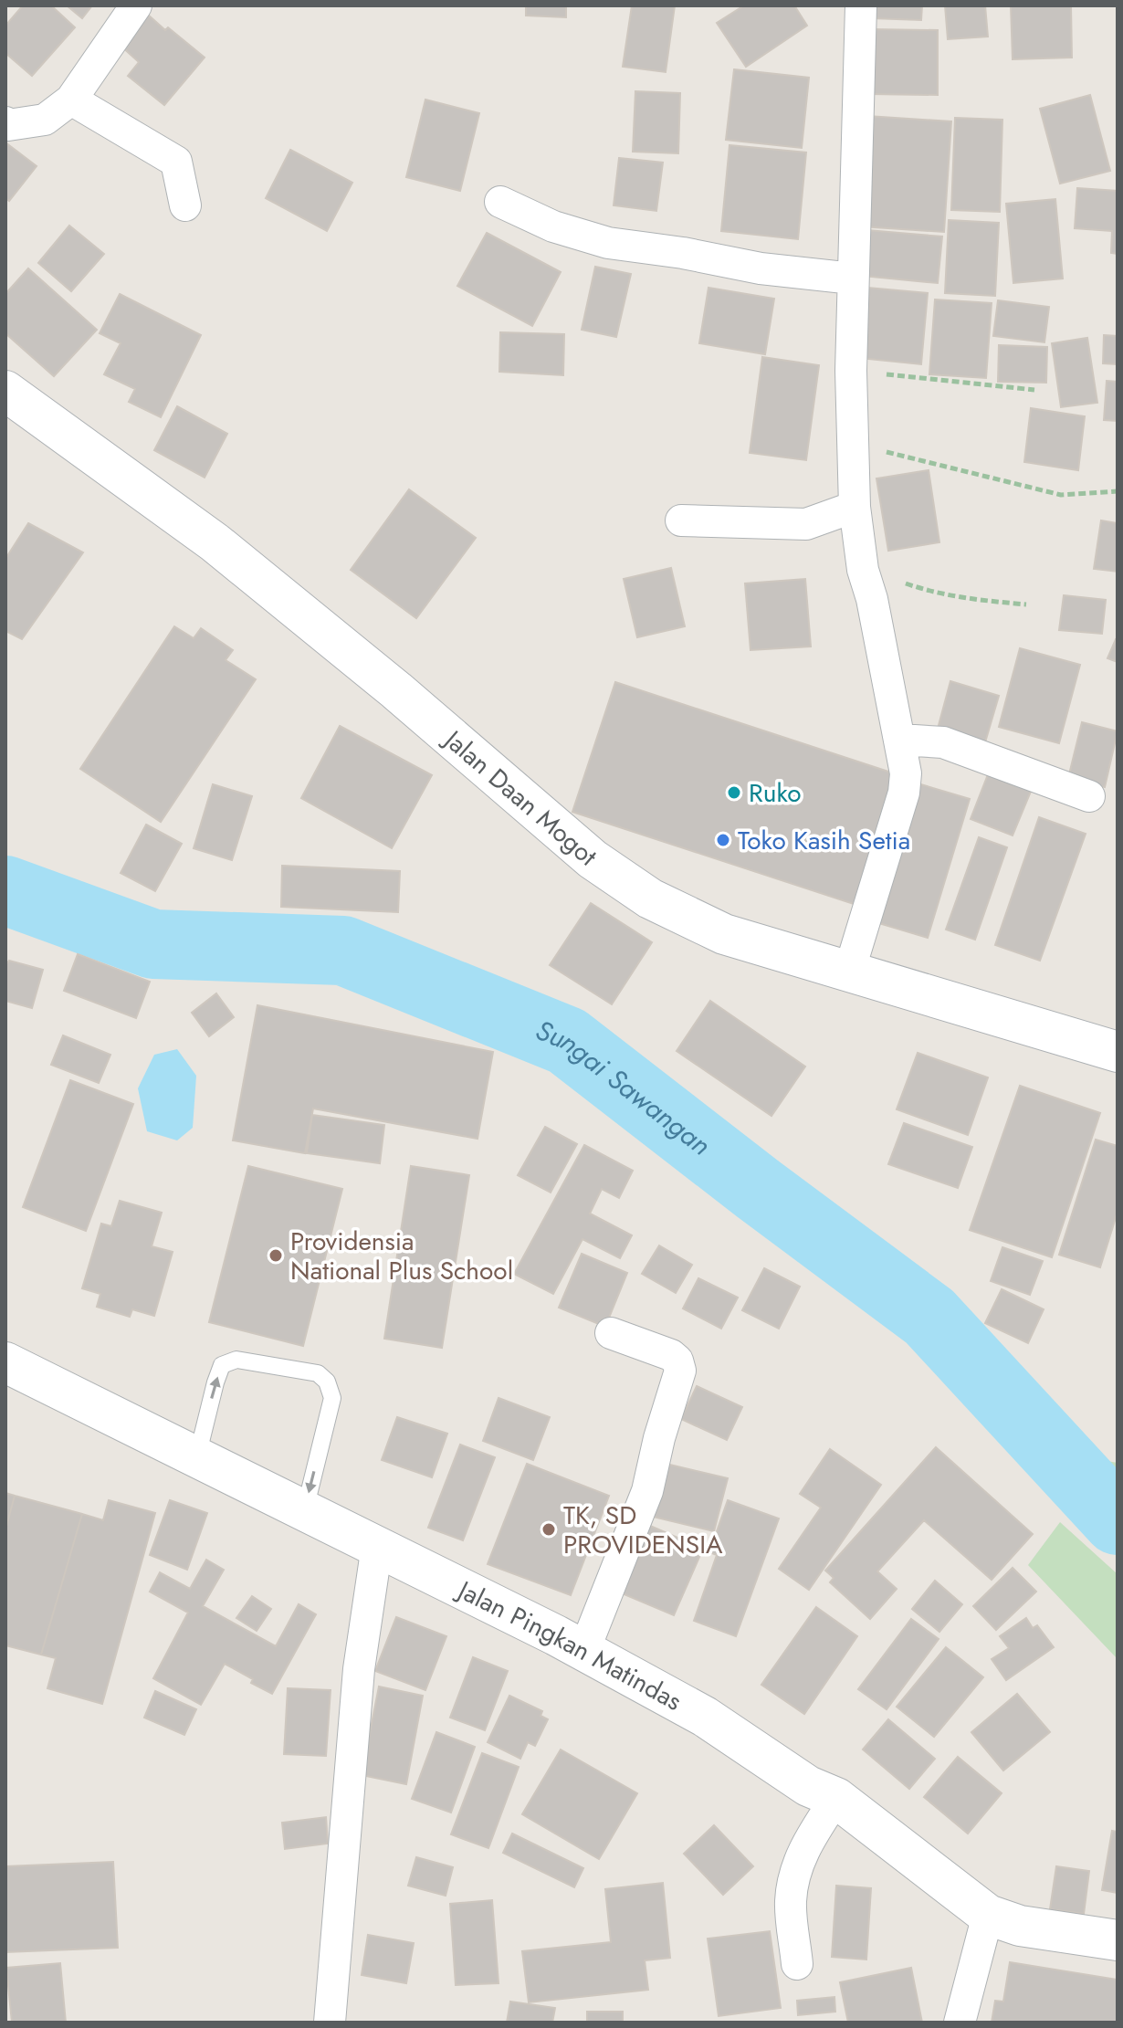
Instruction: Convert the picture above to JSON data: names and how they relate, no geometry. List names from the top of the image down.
{
  "streets": {
    "main road": ["Jalan Daan Mogot", "Jalan Pingkan Matindas"]
  },
  "water": ["Sungai Sawangan"],
  "places": [
    "Ruko",
    "Toko Kasih Setia",
    "Providensia National Plus School",
    "TK, SD PROVIDENSIA"
  ]
}
